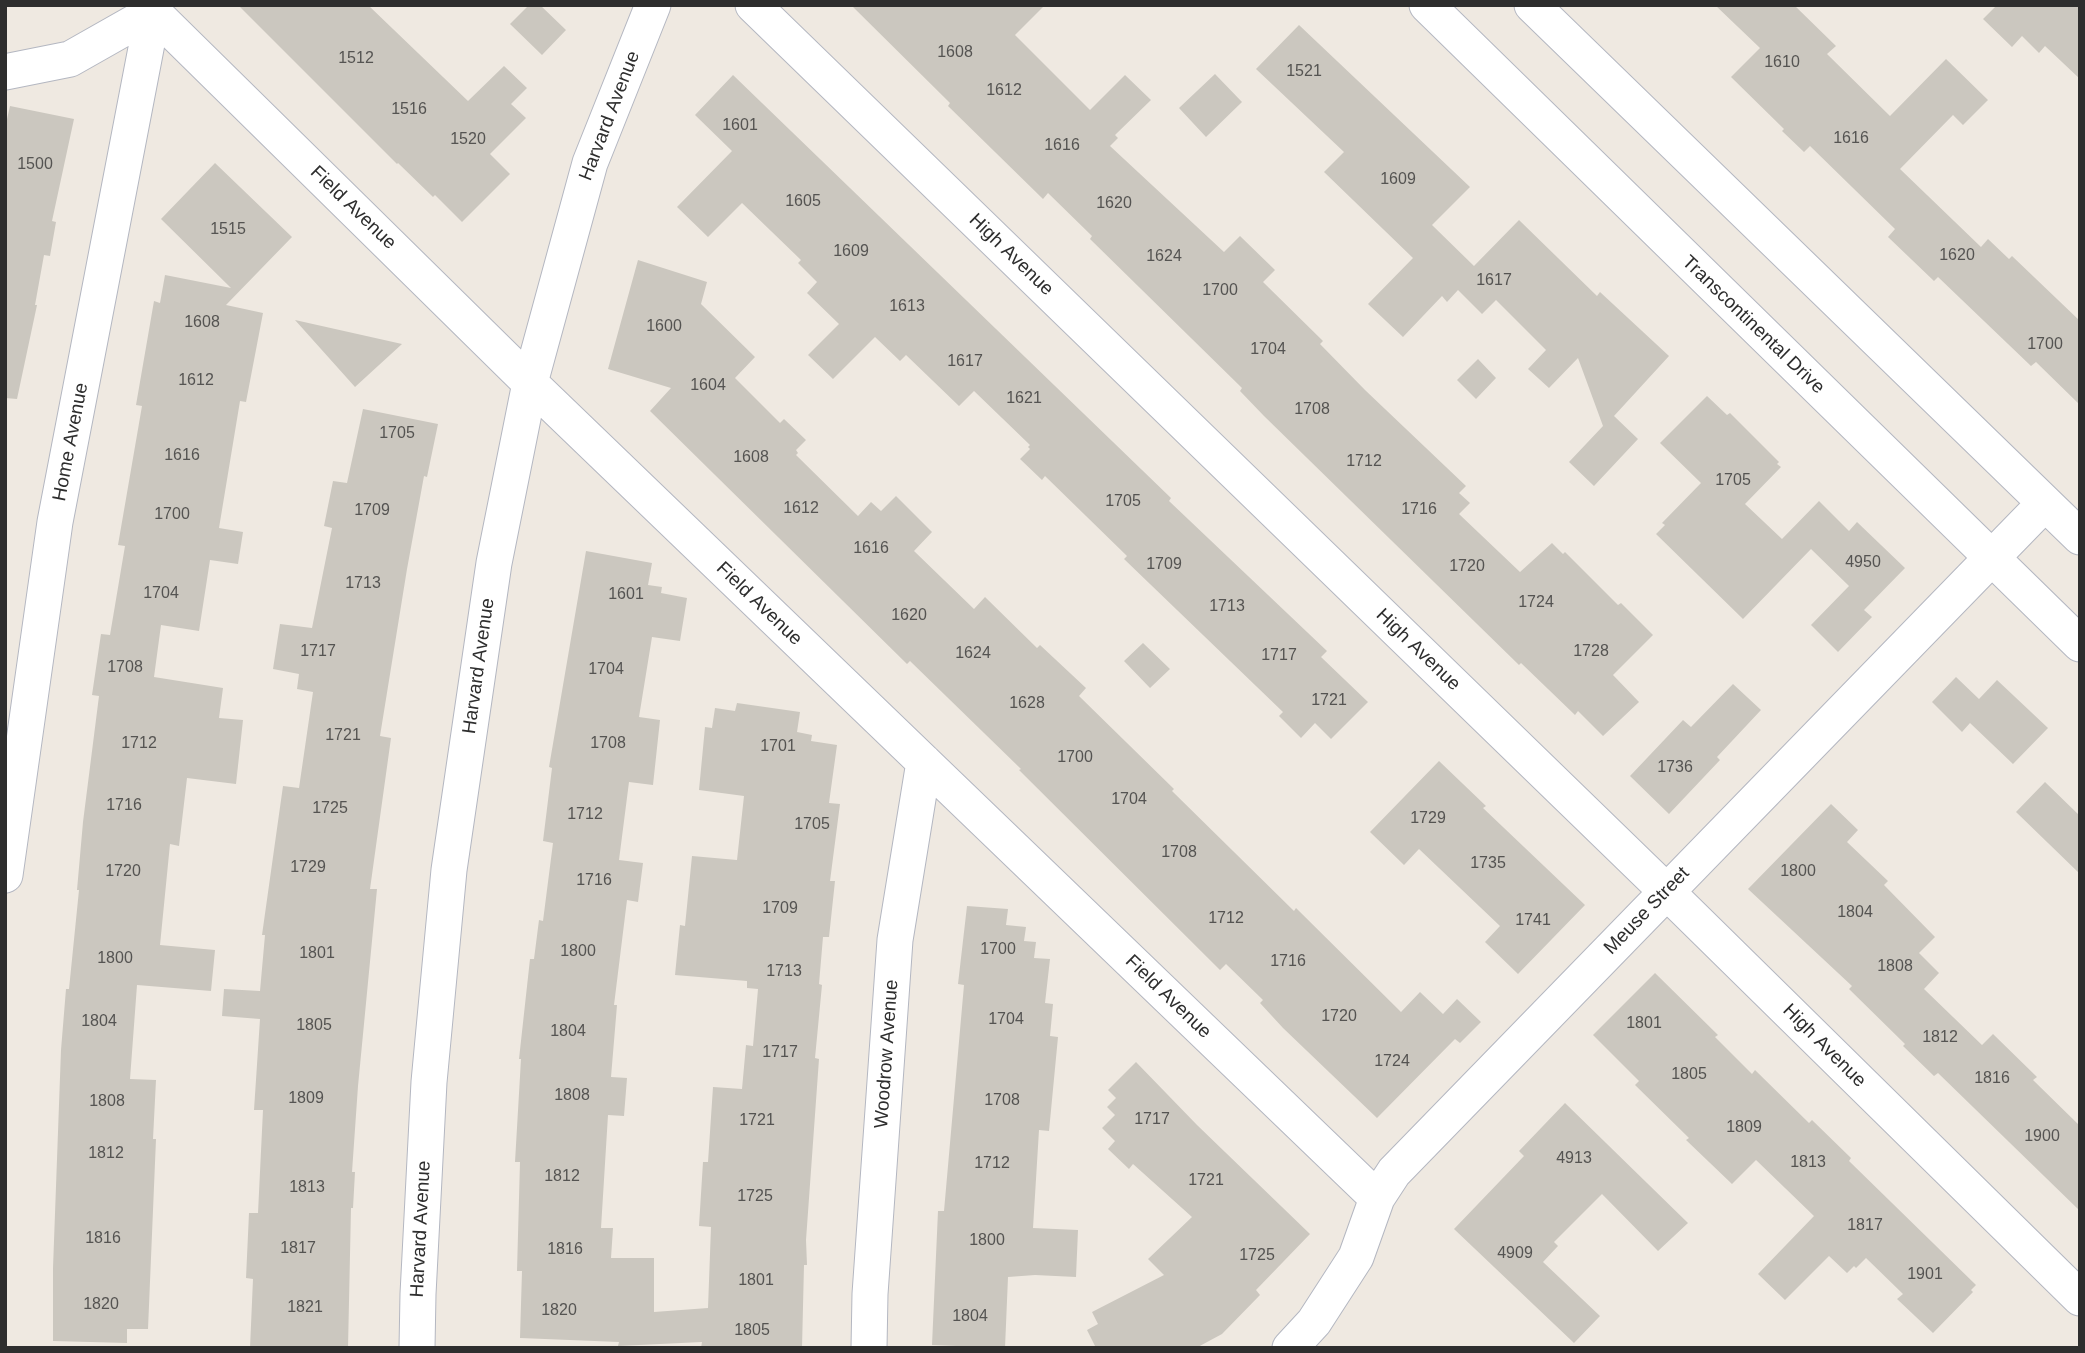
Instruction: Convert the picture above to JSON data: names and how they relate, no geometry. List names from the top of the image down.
{
  "streets": {
    "street": [
      "Harvard Avenue",
      "Field Avenue",
      "High Avenue",
      "Transcontinental Drive",
      "Home Avenue",
      "Meuse Street",
      "Woodrow Avenue"
    ]
  },
  "crossings": [
    ["Harvard Avenue", "Field Avenue"],
    ["Field Avenue", "Home Avenue"],
    ["Field Avenue", "Meuse Street"],
    ["Field Avenue", "Woodrow Avenue"],
    ["High Avenue", "Meuse Street"],
    ["Transcontinental Drive", "Meuse Street"]
  ],
  "house_numbers": [
    "1608",
    "1512",
    "1610",
    "1521",
    "1612",
    "1516",
    "1601",
    "1616",
    "1520",
    "1616",
    "1500",
    "1609",
    "1605",
    "1620",
    "1515",
    "1609",
    "1620",
    "1624",
    "1617",
    "1700",
    "1613",
    "1608",
    "1600",
    "1700",
    "1704",
    "1617",
    "1612",
    "1604",
    "1621",
    "1708",
    "1705",
    "1616",
    "1608",
    "1712",
    "1705",
    "1705",
    "1612",
    "1716",
    "1709",
    "1700",
    "1616",
    "4950",
    "1709",
    "1720",
    "1713",
    "1704",
    "1601",
    "1724",
    "1713",
    "1620",
    "1717",
    "1728",
    "1624",
    "1717",
    "1708",
    "1704",
    "1721",
    "1628",
    "1721",
    "1712",
    "1708",
    "1701",
    "1700",
    "1736",
    "1704",
    "1716",
    "1725",
    "1712",
    "1729",
    "1705",
    "1708",
    "1735",
    "1729",
    "1720",
    "1800",
    "1716",
    "1709",
    "1804",
    "1712",
    "1741",
    "1700",
    "1800",
    "1801",
    "1800",
    "1716",
    "1808",
    "1713",
    "1720",
    "1704",
    "1804",
    "1801",
    "1805",
    "1804",
    "1812",
    "1717",
    "1724",
    "1805",
    "1816",
    "1808",
    "1809",
    "1708",
    "1808",
    "1717",
    "1721",
    "1809",
    "1900",
    "1812",
    "4913",
    "1813",
    "1712",
    "1812",
    "1721",
    "1813",
    "1725",
    "1817",
    "1816",
    "1800",
    "1817",
    "1816",
    "4909",
    "1725",
    "1901",
    "1801",
    "1820",
    "1821",
    "1820",
    "1804",
    "1805"
  ]
}
